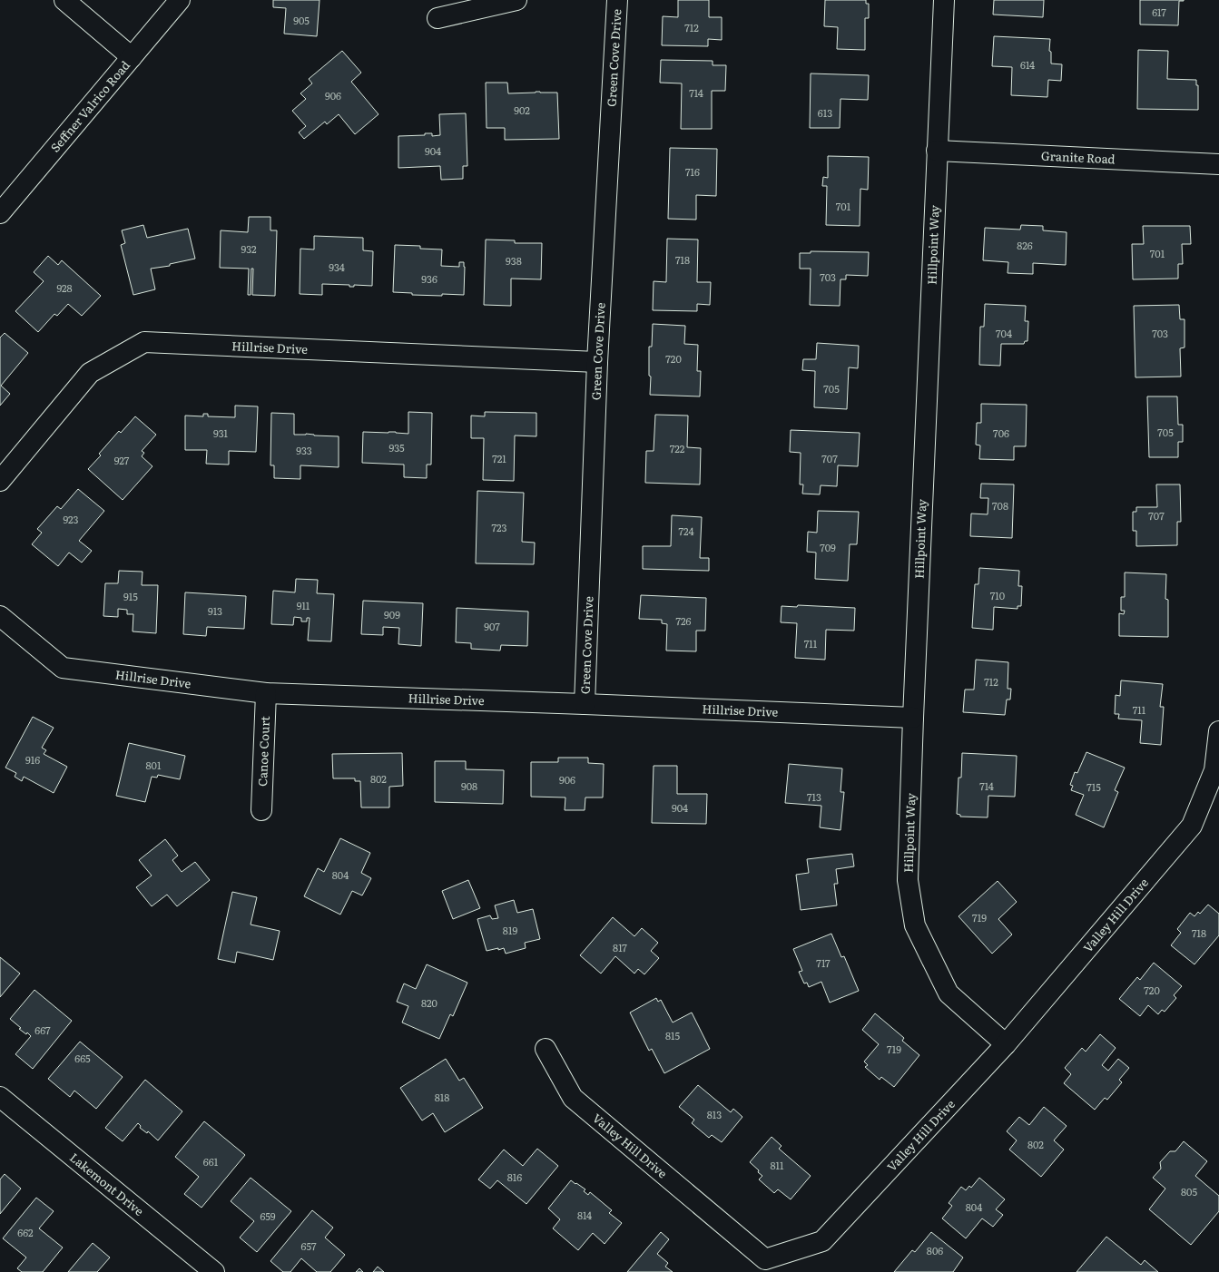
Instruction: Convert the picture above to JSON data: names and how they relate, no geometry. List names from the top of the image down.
{
  "streets": {
    "street": [
      "Green Cove Drive",
      "Seffner Valrico Road",
      "Granite Road",
      "Hillpoint Way",
      "Hillrise Drive",
      "Canoe Court",
      "Valley Hill Drive",
      "Lakemont Drive"
    ]
  },
  "crossings": [
    ["Green Cove Drive", "Hillrise Drive"],
    ["Granite Road", "Hillpoint Way"],
    ["Hillpoint Way", "Hillrise Drive"],
    ["Hillpoint Way", "Valley Hill Drive"],
    ["Hillrise Drive", "Canoe Court"]
  ],
  "house_numbers": [
    "617",
    "905",
    "712",
    "614",
    "714",
    "906",
    "902",
    "613",
    "904",
    "716",
    "701",
    "826",
    "932",
    "701",
    "718",
    "938",
    "934",
    "703",
    "936",
    "928",
    "704",
    "703",
    "720",
    "705",
    "705",
    "931",
    "706",
    "935",
    "722",
    "933",
    "721",
    "707",
    "927",
    "708",
    "707",
    "923",
    "723",
    "724",
    "709",
    "710",
    "915",
    "911",
    "913",
    "909",
    "726",
    "907",
    "711",
    "712",
    "711",
    "916",
    "801",
    "802",
    "906",
    "908",
    "714",
    "715",
    "713",
    "904",
    "804",
    "719",
    "819",
    "718",
    "817",
    "717",
    "720",
    "820",
    "667",
    "815",
    "719",
    "665",
    "818",
    "813",
    "802",
    "661",
    "811",
    "816",
    "805",
    "804",
    "814",
    "659",
    "662",
    "657",
    "806"
  ]
}
